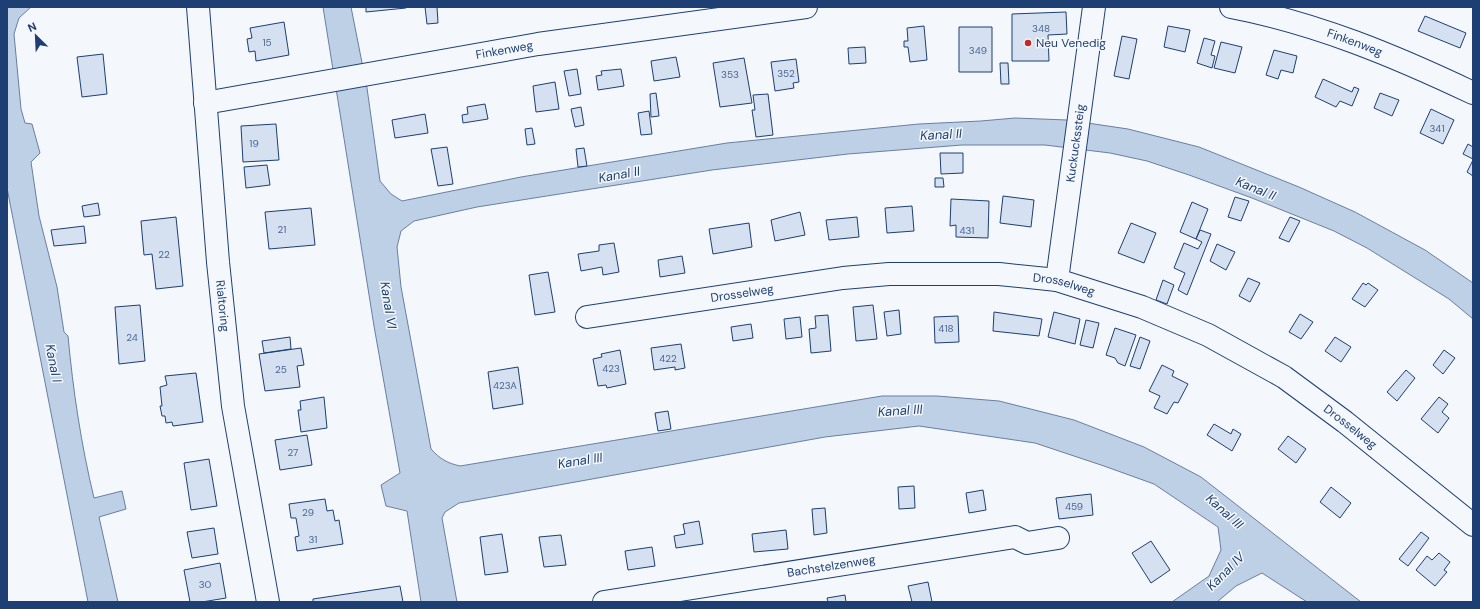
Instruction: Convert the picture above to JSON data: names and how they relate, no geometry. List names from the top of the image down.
{
  "streets": {
    "street": [
      "Finkenweg",
      "Kuckuckssteig",
      "Drosselweg",
      "Rialtoring",
      "Bachstelzenweg"
    ]
  },
  "crossings": [
    ["Finkenweg", "Rialtoring"],
    ["Kuckuckssteig", "Drosselweg"]
  ],
  "water": [
    "Kanal II",
    "Kanal VI",
    "Kanal I",
    "Kanal III",
    "Kanal IV"
  ],
  "places": ["Neu Venedig"],
  "house_numbers": [
    "348",
    "15",
    "349",
    "352",
    "353",
    "341",
    "19",
    "21",
    "431",
    "22",
    "418",
    "24",
    "422",
    "423",
    "25",
    "423A",
    "27",
    "459",
    "29",
    "31",
    "30"
  ],
  "north": "top left"
}
